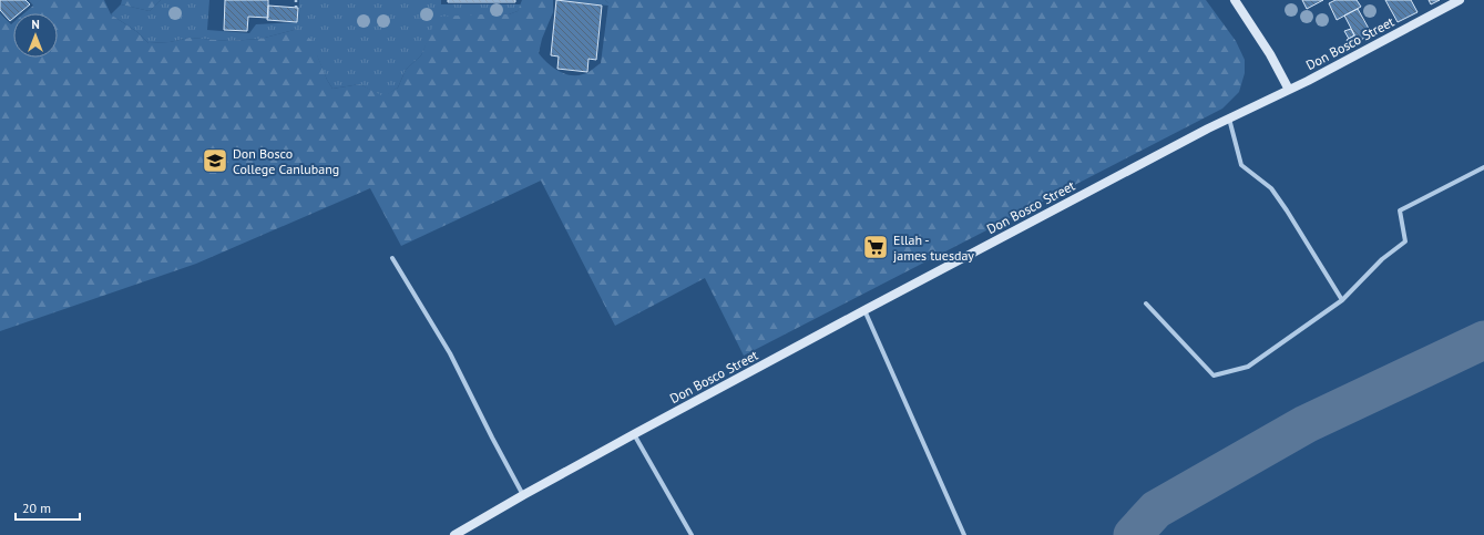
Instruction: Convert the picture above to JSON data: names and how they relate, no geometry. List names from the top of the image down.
{
  "streets": {
    "street": ["Don Bosco Street"]
  },
  "places": {
    "school or university": ["Don Bosco College Canlubang"],
    "supermarket": ["Ellah - james tuesday"]
  },
  "scale_bar": "20 m",
  "north": "top"
}
